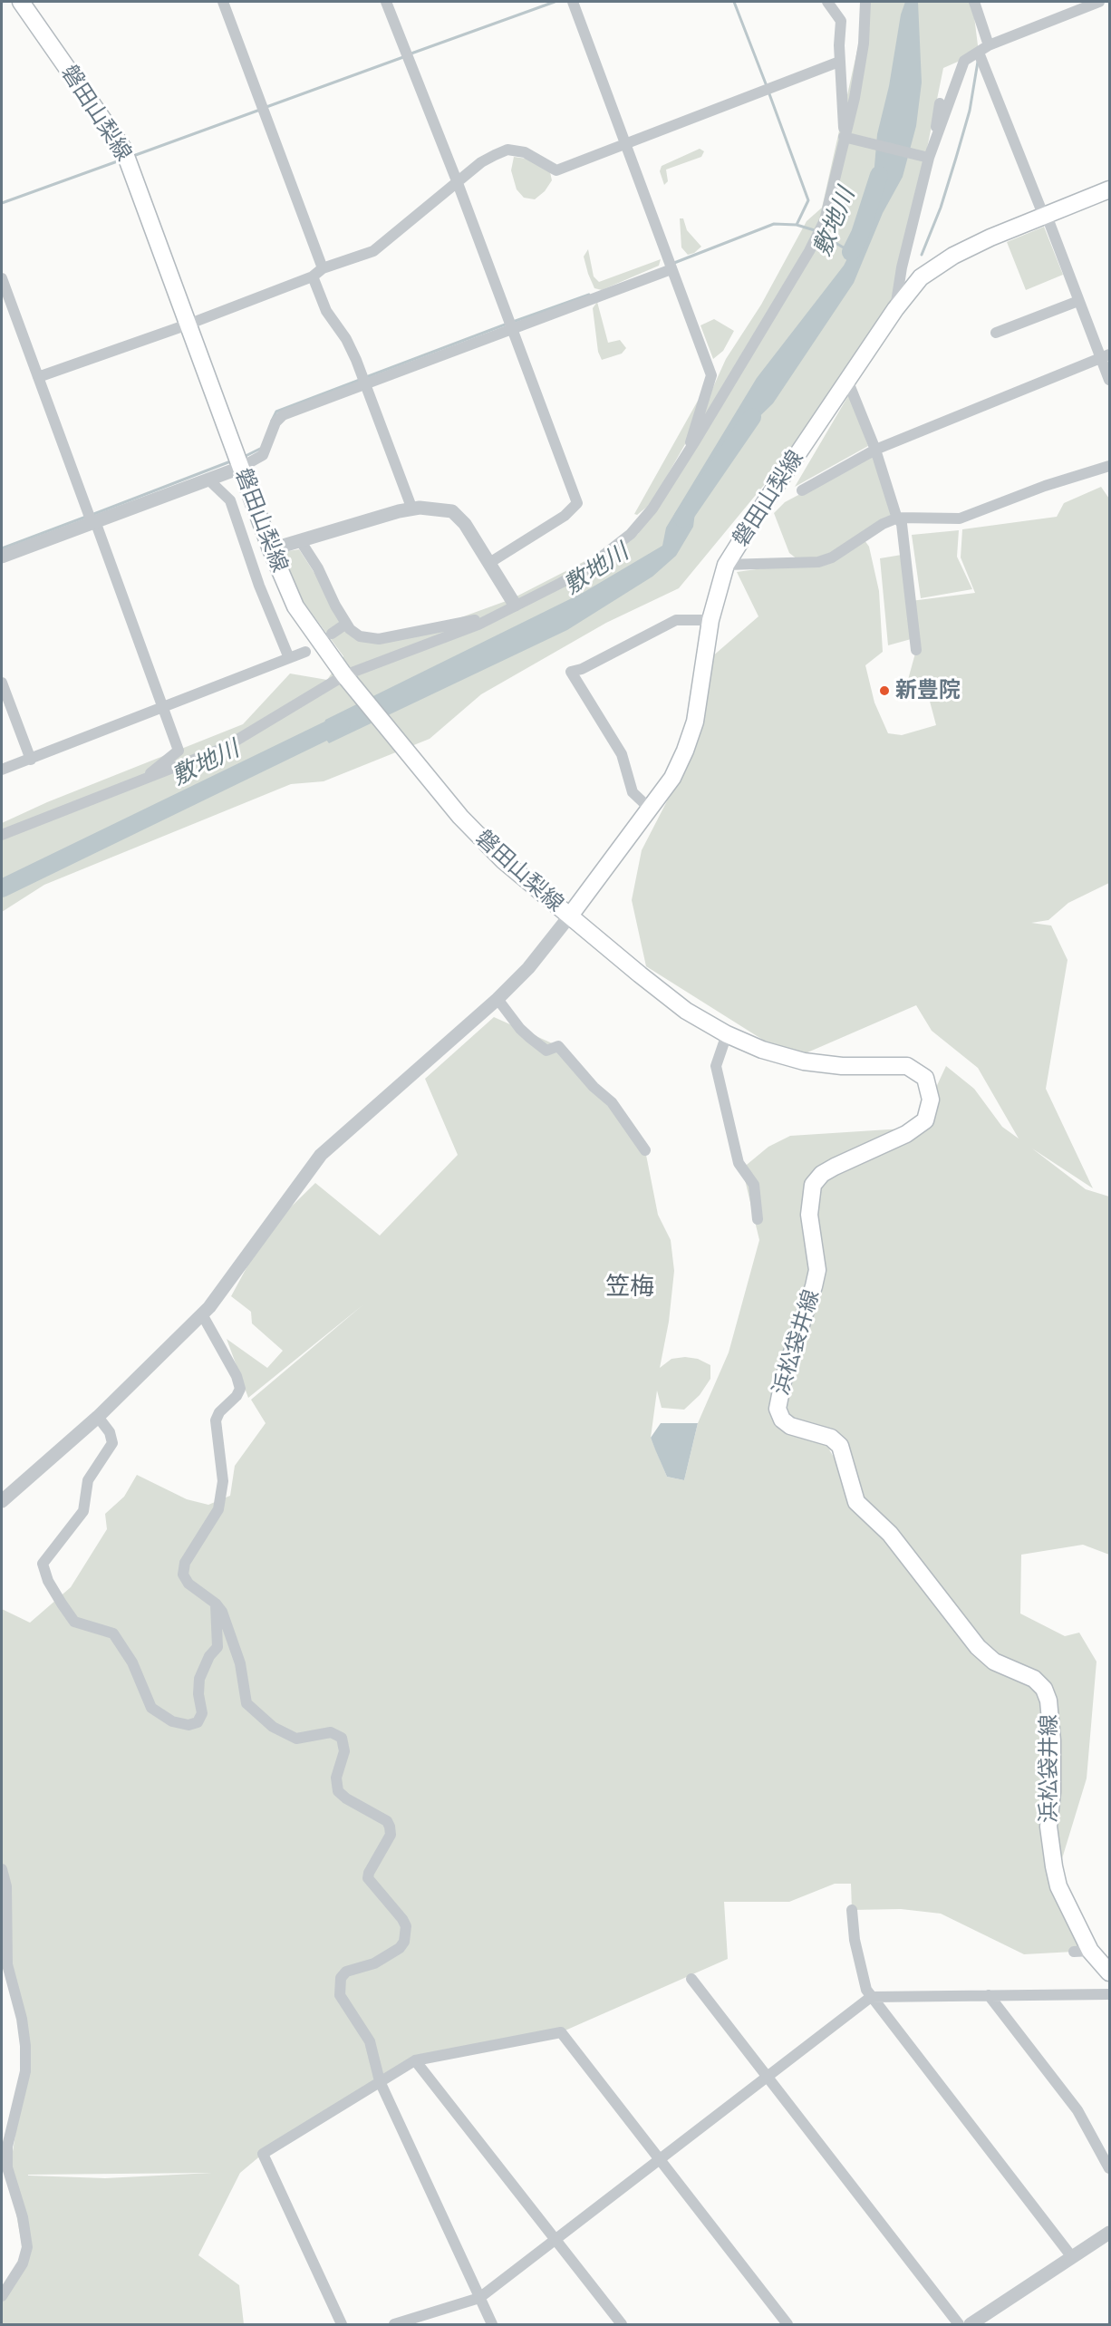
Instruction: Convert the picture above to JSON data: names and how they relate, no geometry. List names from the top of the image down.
{
  "streets": {
    "main road": ["磐田山梨線", "浜松袋井線"]
  },
  "crossings": [
    ["磐田山梨線", "浜松袋井線"]
  ],
  "districts": ["笠梅"],
  "water": ["敷地川"],
  "places": ["新豊院"]
}
